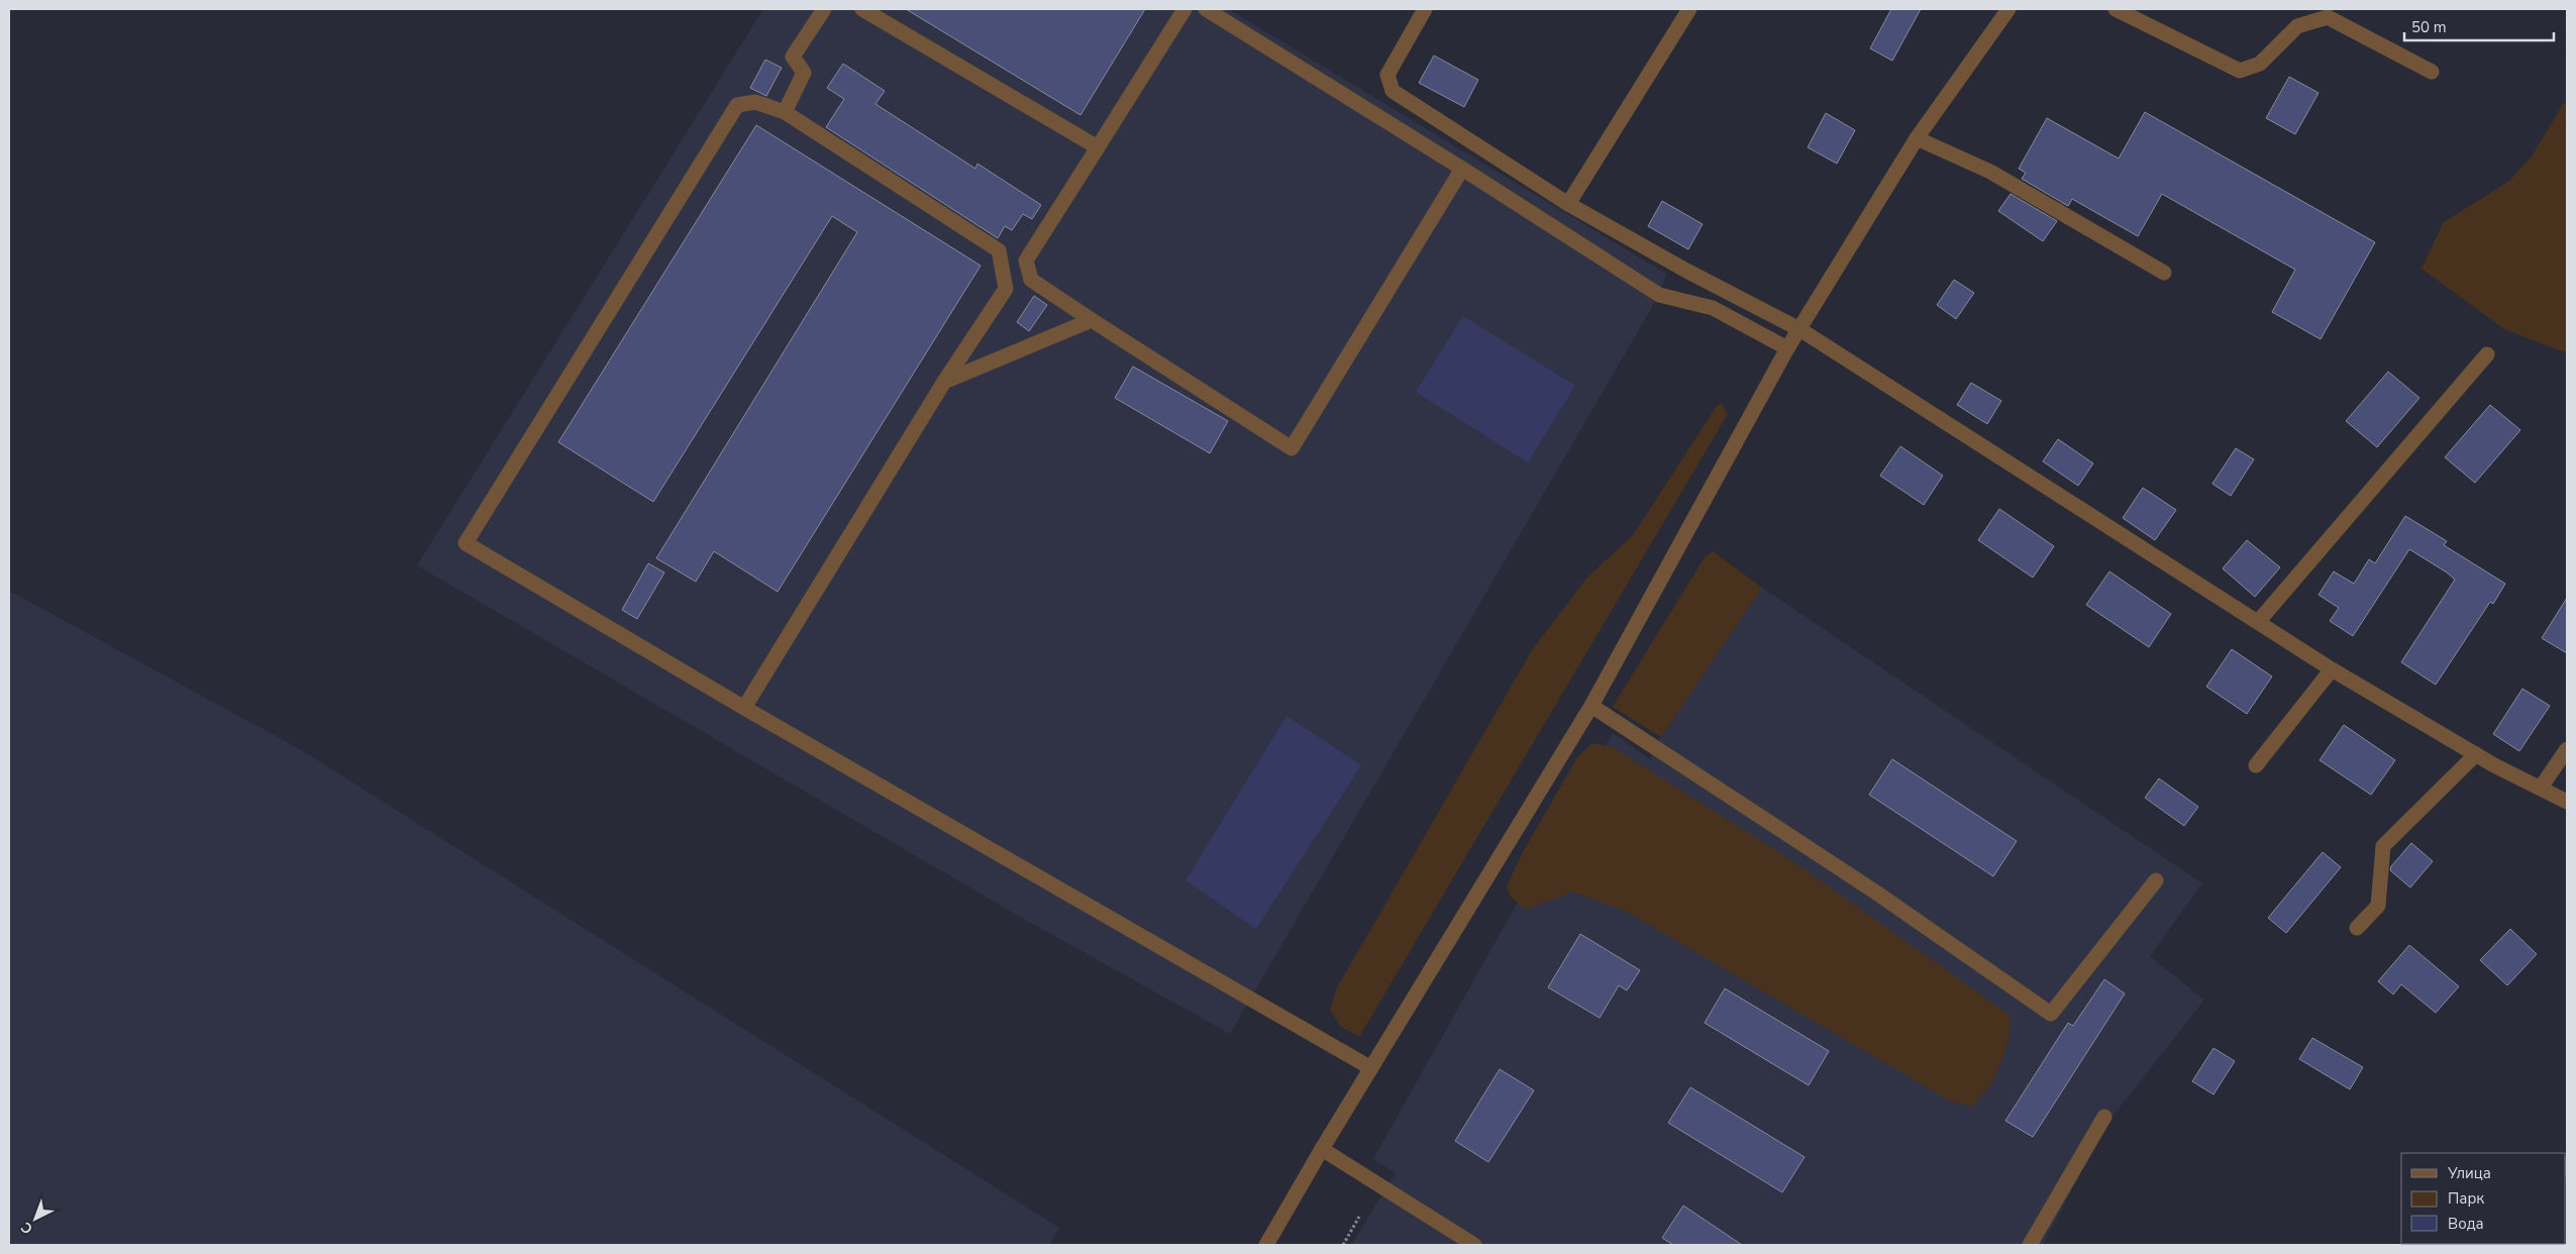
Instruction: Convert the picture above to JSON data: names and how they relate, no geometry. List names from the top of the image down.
{
  "legend": ["Улица", "Парк", "Вода"],
  "scale_bar": "50 m",
  "north": "bottom left"
}
